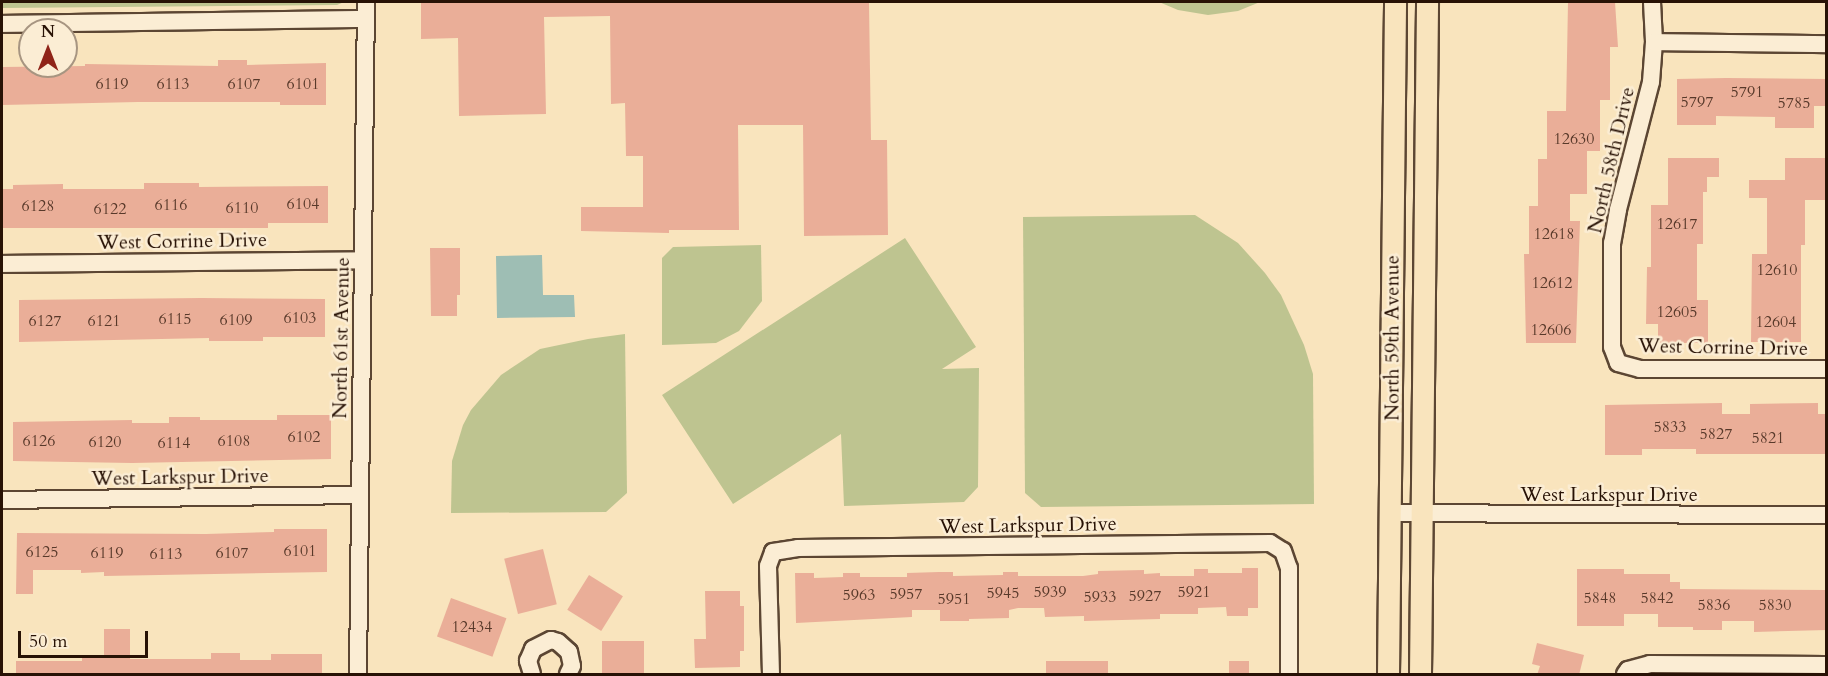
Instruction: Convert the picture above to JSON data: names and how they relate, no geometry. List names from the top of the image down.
{
  "streets": {
    "main road": ["North 59th Avenue"],
    "street": [
      "North 58th Drive",
      "West Corrine Drive",
      "North 61st Avenue",
      "West Larkspur Drive"
    ]
  },
  "crossings": [
    ["North 58th Drive", "West Corrine Drive"],
    ["West Corrine Drive", "North 61st Avenue"],
    ["North 61st Avenue", "West Larkspur Drive"],
    ["North 59th Avenue", "West Larkspur Drive"]
  ],
  "house_numbers": [
    "6119",
    "6113",
    "6107",
    "6101",
    "5791",
    "5797",
    "5785",
    "12630",
    "6104",
    "6116",
    "6128",
    "6110",
    "6122",
    "12617",
    "12618",
    "12610",
    "12612",
    "12605",
    "6103",
    "6115",
    "6109",
    "6127",
    "6121",
    "12604",
    "12606",
    "5833",
    "5827",
    "6102",
    "5821",
    "6126",
    "6108",
    "6120",
    "6114",
    "6101",
    "6125",
    "6119",
    "6107",
    "6113",
    "5939",
    "5921",
    "5945",
    "5957",
    "5963",
    "5927",
    "5933",
    "5848",
    "5842",
    "5951",
    "5836",
    "5830",
    "12434"
  ],
  "scale_bar": "50 m",
  "north": "top"
}
